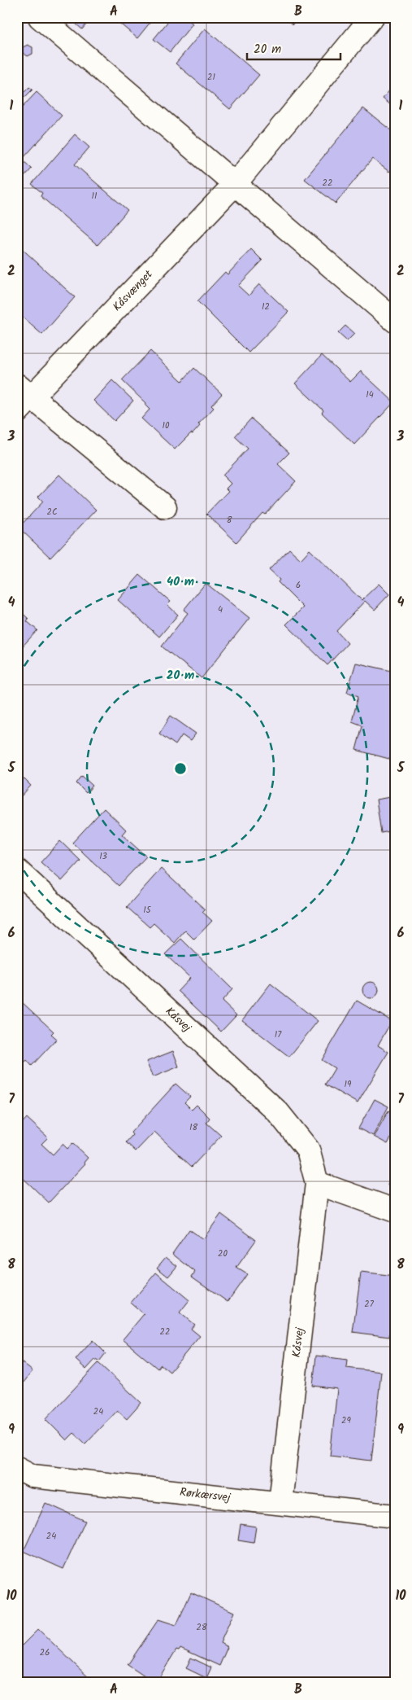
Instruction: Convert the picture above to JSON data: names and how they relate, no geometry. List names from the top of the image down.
{
  "streets": {
    "street": ["Kåsvænget", "Kåsvej", "Rørkærsvej"]
  },
  "crossings": [
    ["Kåsvej", "Rørkærsvej"]
  ],
  "house_numbers": [
    "21",
    "22",
    "11",
    "12",
    "14",
    "10",
    "2C",
    "8",
    "6",
    "4",
    "13",
    "15",
    "17",
    "19",
    "18",
    "20",
    "27",
    "22",
    "24",
    "29",
    "24",
    "28",
    "26"
  ],
  "scale_bar": "20 m",
  "grid": {
    "columns": ["A", "B"],
    "rows": [
      "1",
      "2",
      "3",
      "4",
      "5",
      "6",
      "7",
      "8",
      "9",
      "10"
    ]
  },
  "rings": ["40 m", "20 m"]
}
